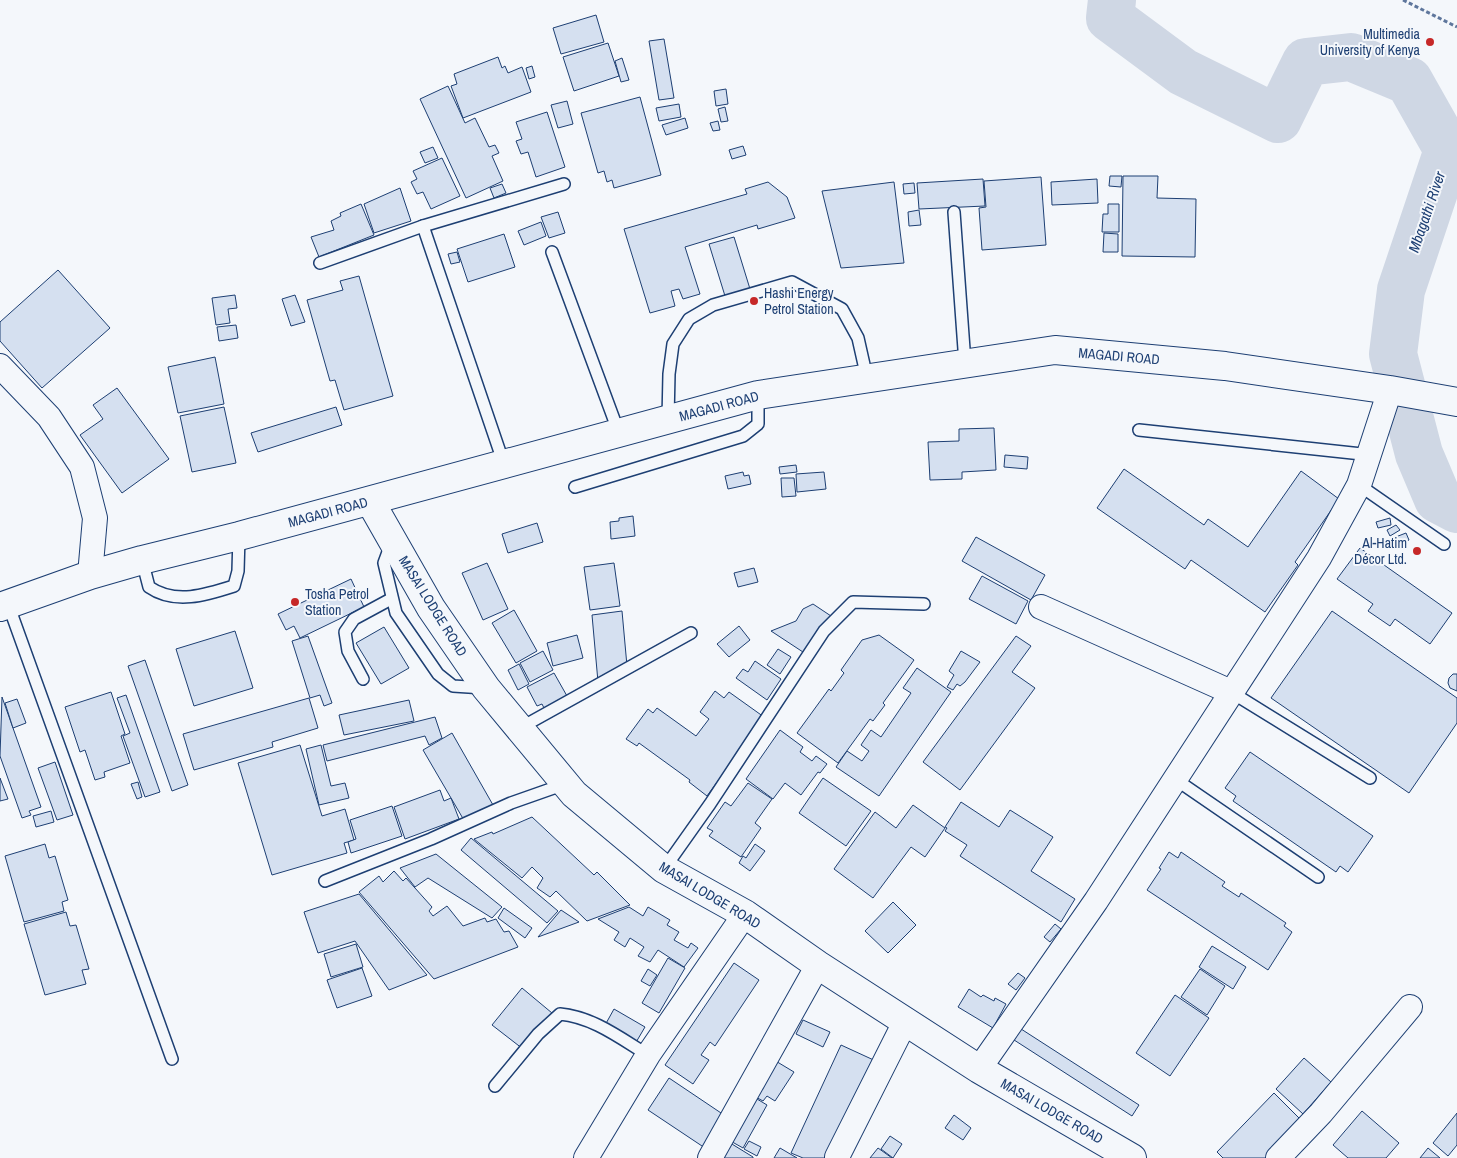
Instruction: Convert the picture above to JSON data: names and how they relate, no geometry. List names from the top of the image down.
{
  "streets": {
    "main road": ["MAGADI ROAD", "MASAI LODGE ROAD"]
  },
  "crossings": [
    ["MAGADI ROAD", "MASAI LODGE ROAD"]
  ],
  "water": ["Mbagathi River"],
  "places": [
    "Multimedia University of Kenya",
    "Hashi Energy Petrol Station",
    "Al-Hatim Décor Ltd.",
    "Tosha Petrol Station"
  ]
}
